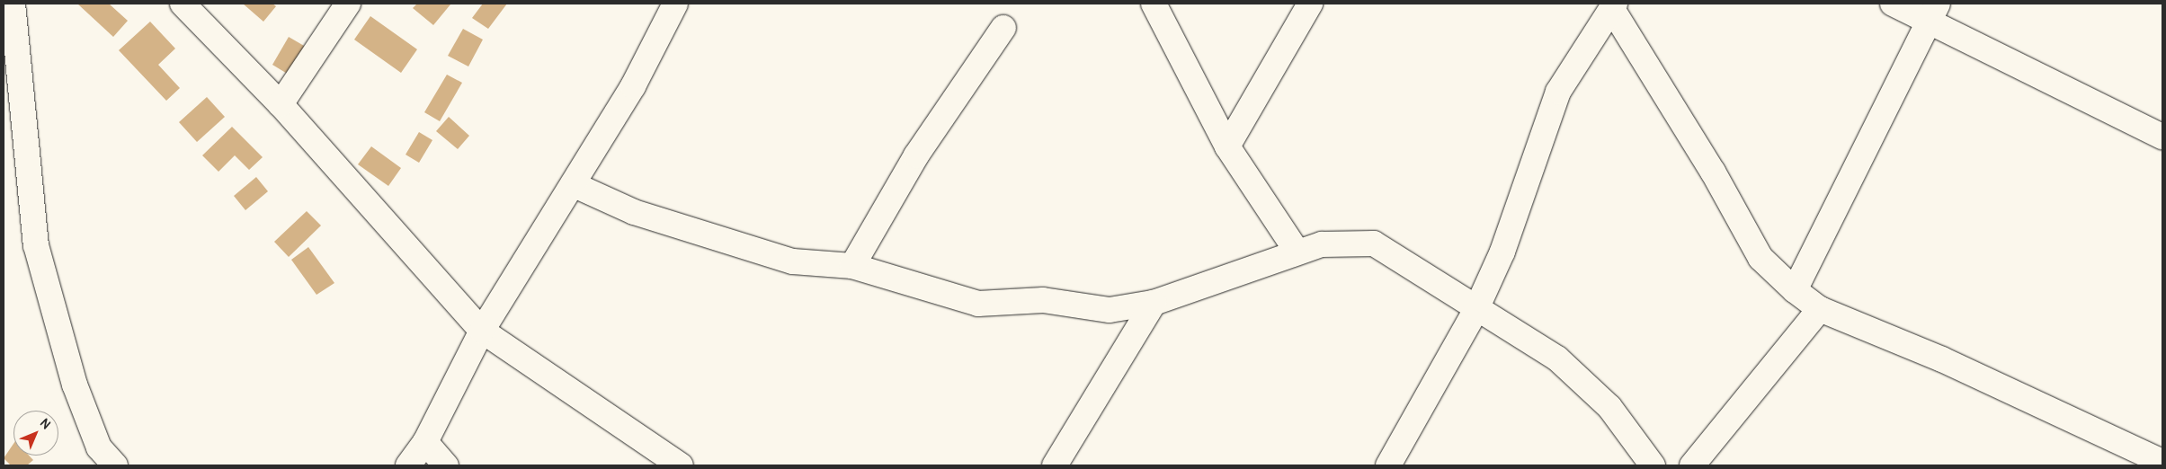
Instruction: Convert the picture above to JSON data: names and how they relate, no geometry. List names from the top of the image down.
{
  "north": "top right"
}
